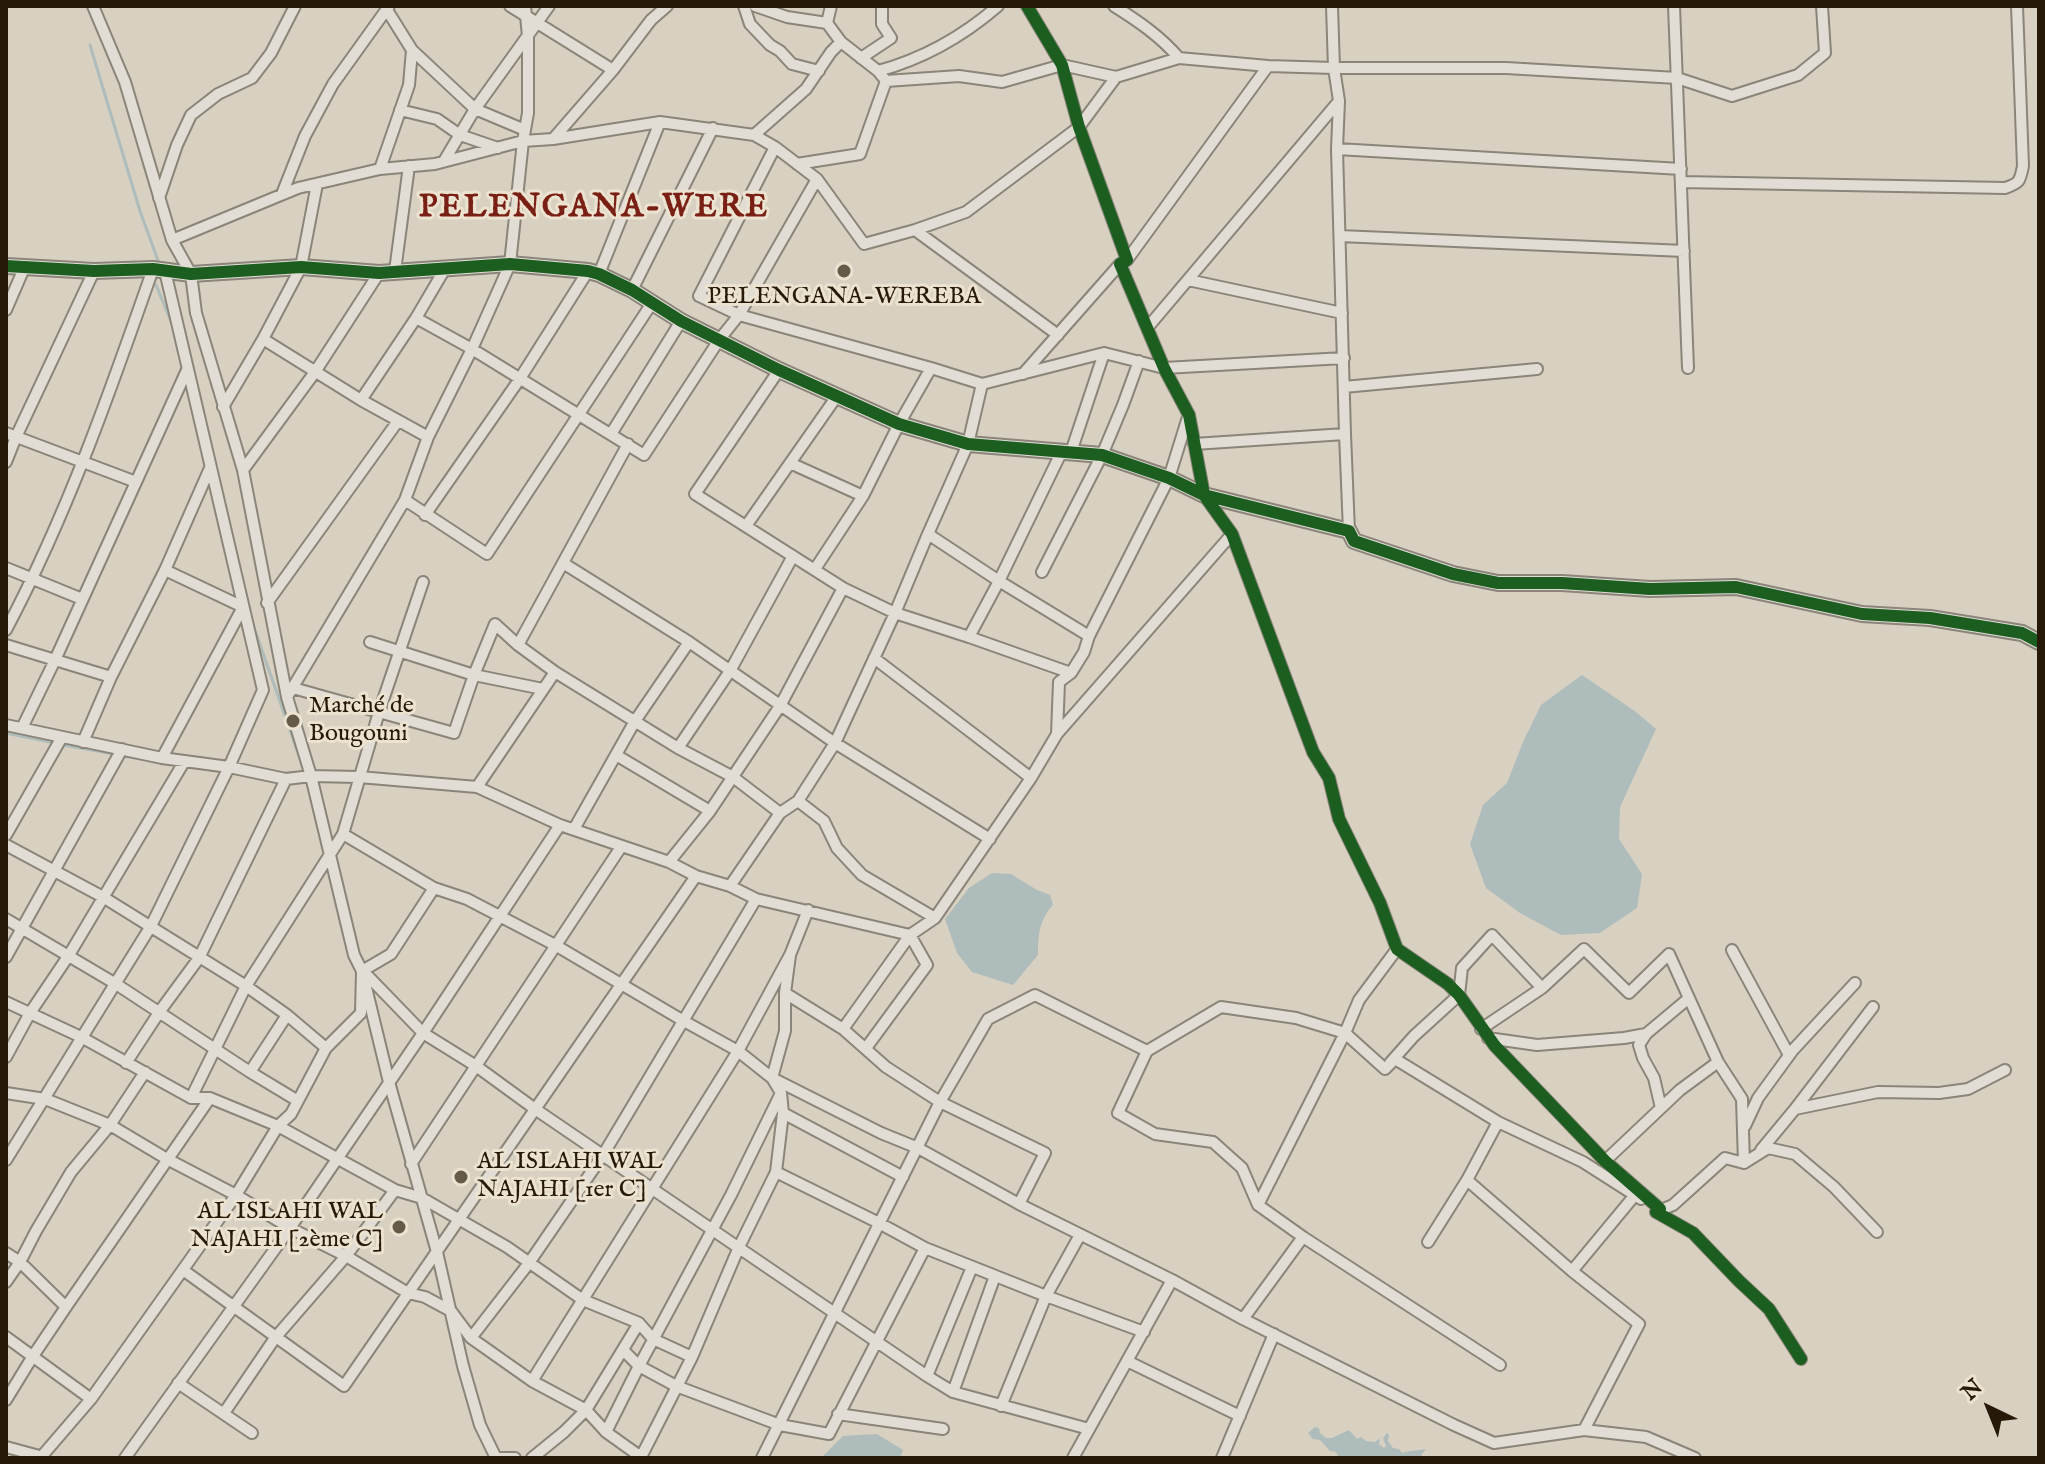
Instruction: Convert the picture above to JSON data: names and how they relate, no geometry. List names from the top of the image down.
{
  "districts": ["PELENGANA-WERE"],
  "places": [
    "PELENGANA-WEREBA",
    "Marché de Bougouni",
    "AL ISLAHI WAL NAJAHI [1er C]",
    "AL ISLAHI WAL NAJAHI [2ème C]"
  ],
  "north": "top left"
}
